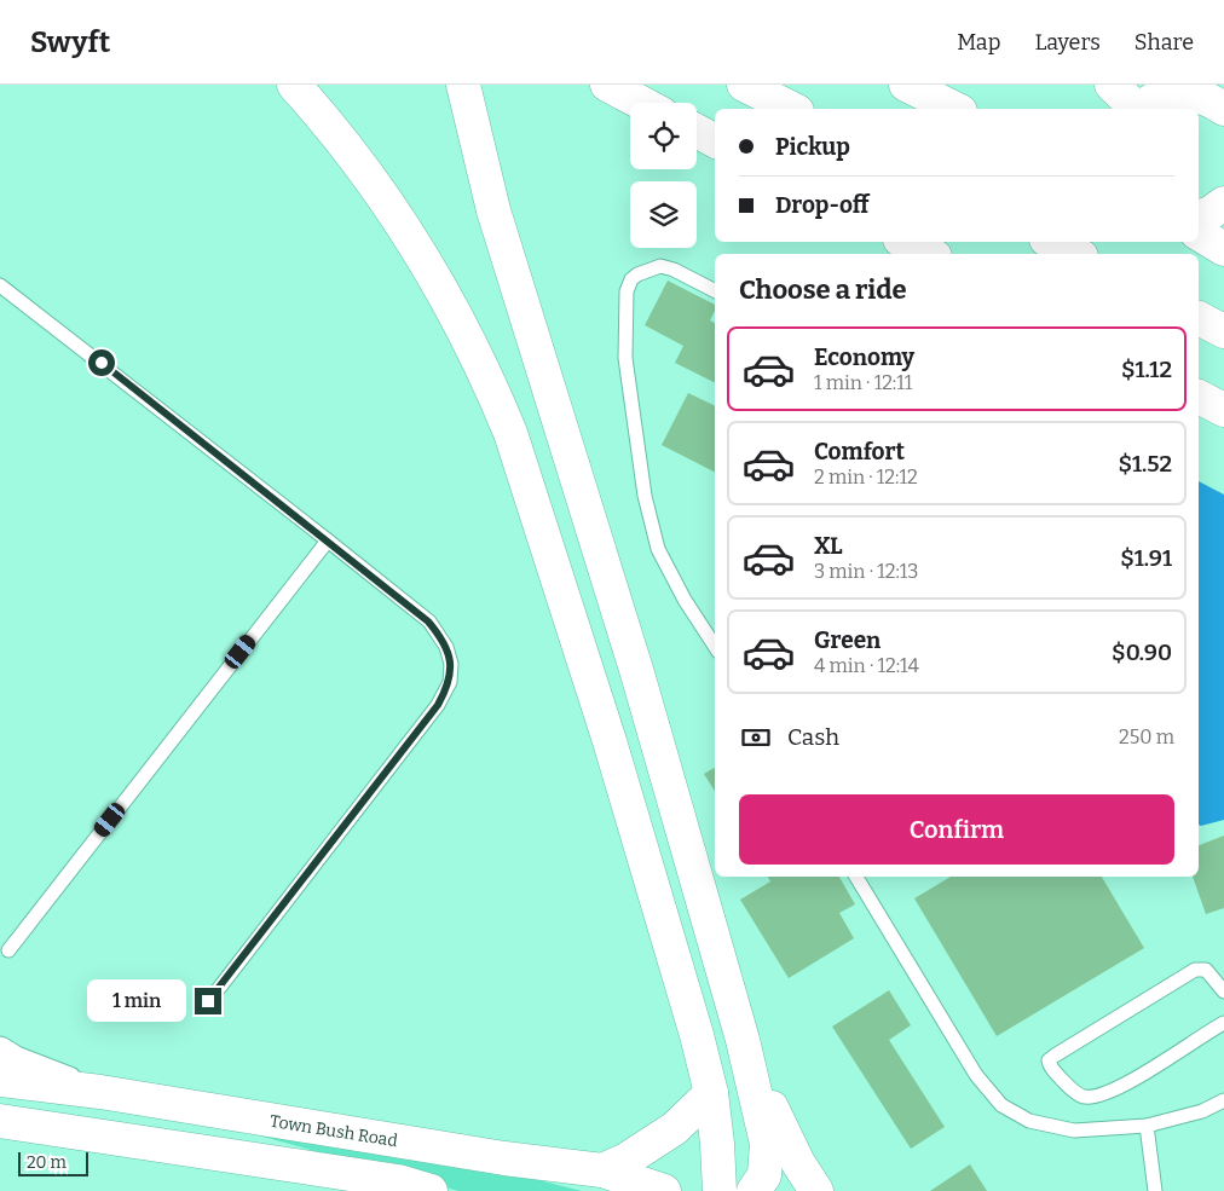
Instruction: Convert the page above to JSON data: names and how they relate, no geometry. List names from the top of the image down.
{
  "streets": {
    "main road": ["Town Bush Road"]
  },
  "scale_bar": "20 m",
  "page": {
    "header": "Swyft",
    "nav": ["Map", "Layers", "Share"],
    "banner": ["Pickup", "Drop-off"],
    "heading": "Choose a ride",
    "list": [
      {
        "name": "Economy",
        "note": "1 min · 12:11",
        "value": "$1.12"
      },
      {
        "name": "Comfort",
        "note": "2 min · 12:12",
        "value": "$1.52"
      },
      {
        "name": "XL",
        "note": "3 min · 12:13",
        "value": "$1.91"
      },
      {
        "name": "Green",
        "note": "4 min · 12:14",
        "value": "$0.90"
      }
    ],
    "pay": ["Cash", "250 m"],
    "buttons": "Confirm",
    "bubble": "1 min",
    "scale": "20 m"
  }
}
